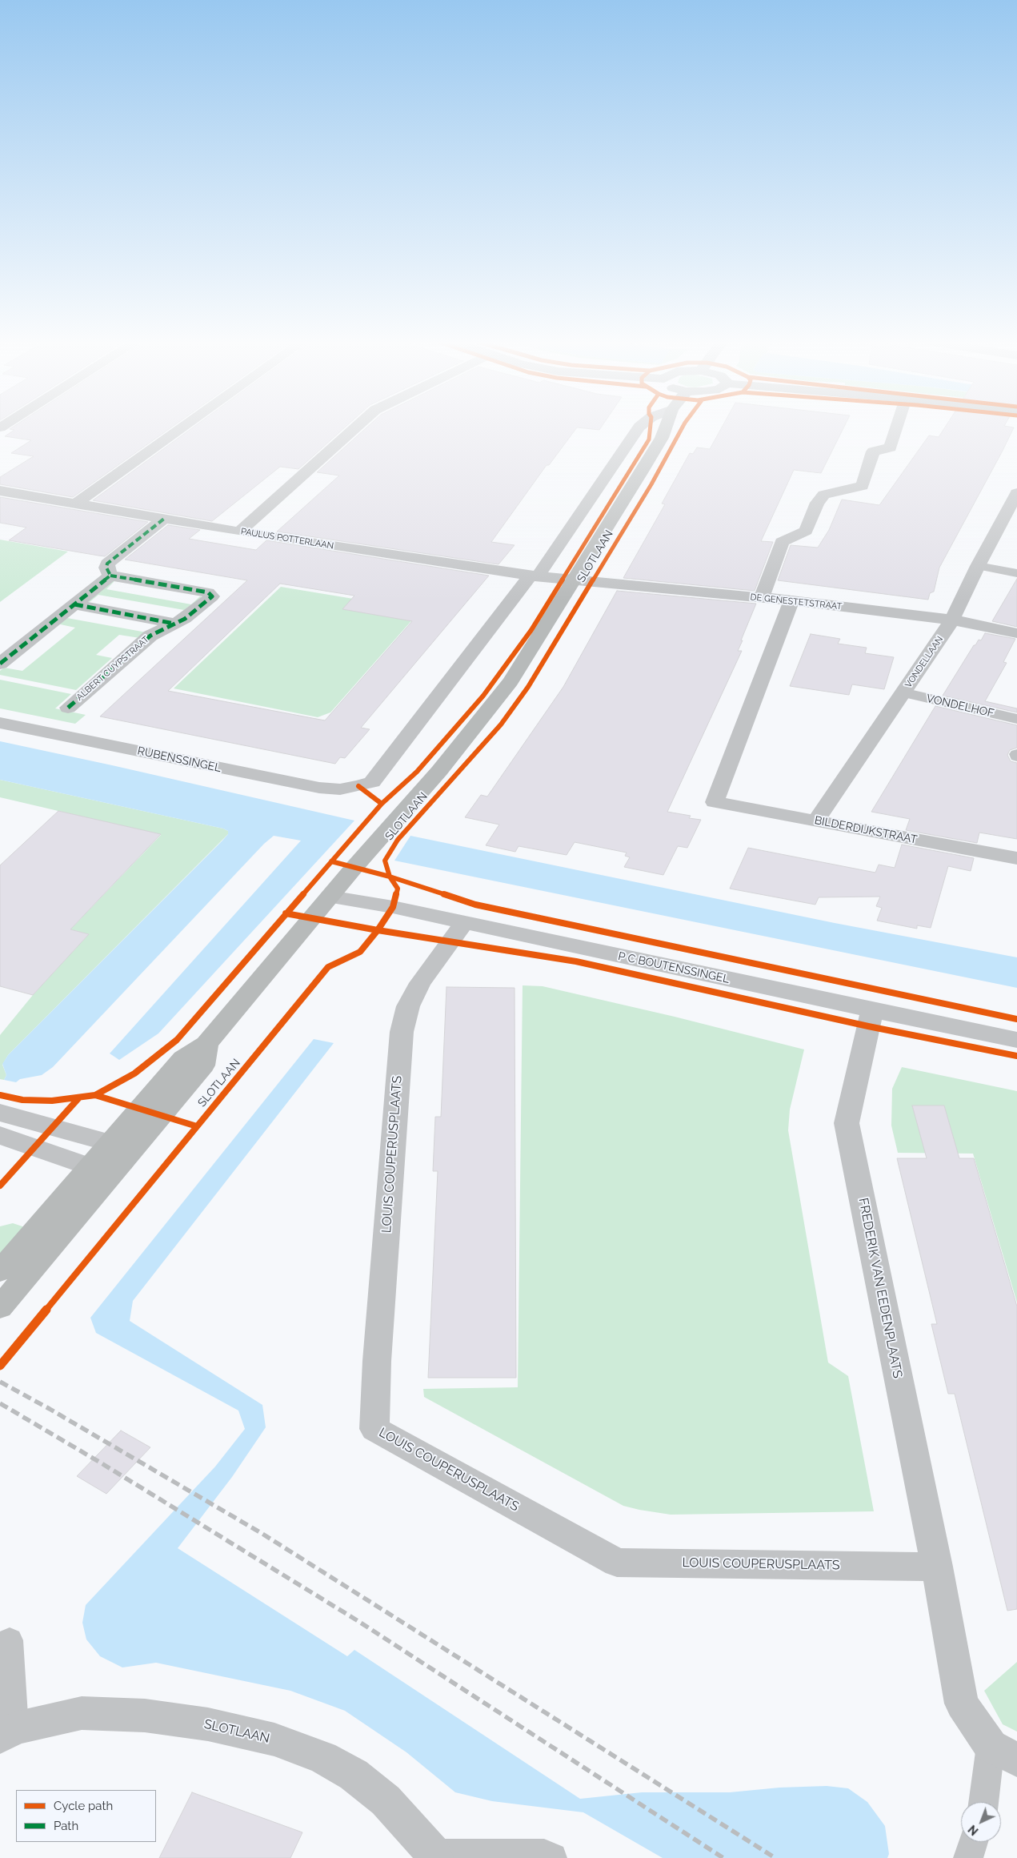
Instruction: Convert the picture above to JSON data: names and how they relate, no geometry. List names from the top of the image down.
{
  "streets": {
    "street": [
      "PAULUS POTTERLAAN",
      "SLOTLAAN",
      "DE GENESTETSTRAAT",
      "VONDELLAAN",
      "ALBERT CUYPSTRAAT",
      "RUBENSSINGEL",
      "BILDERDIJKSTRAAT",
      "P C BOUTENSSINGEL",
      "LOUIS COUPERUSPLAATS",
      "FREDERIK VAN EEDENPLAATS"
    ],
    "lane": ["VONDELHOF"]
  },
  "crossings": [
    ["PAULUS POTTERLAAN", "SLOTLAAN"],
    ["PAULUS POTTERLAAN", "DE GENESTETSTRAAT"],
    ["SLOTLAAN", "DE GENESTETSTRAAT"],
    ["SLOTLAAN", "RUBENSSINGEL"],
    ["SLOTLAAN", "P C BOUTENSSINGEL"],
    ["DE GENESTETSTRAAT", "VONDELLAAN"],
    ["DE GENESTETSTRAAT", "BILDERDIJKSTRAAT"],
    ["VONDELLAAN", "VONDELHOF"],
    ["VONDELLAAN", "BILDERDIJKSTRAAT"],
    ["P C BOUTENSSINGEL", "LOUIS COUPERUSPLAATS"],
    ["P C BOUTENSSINGEL", "FREDERIK VAN EEDENPLAATS"],
    ["LOUIS COUPERUSPLAATS", "FREDERIK VAN EEDENPLAATS"]
  ],
  "legend": ["Cycle path", "Path"],
  "north": "bottom left"
}
